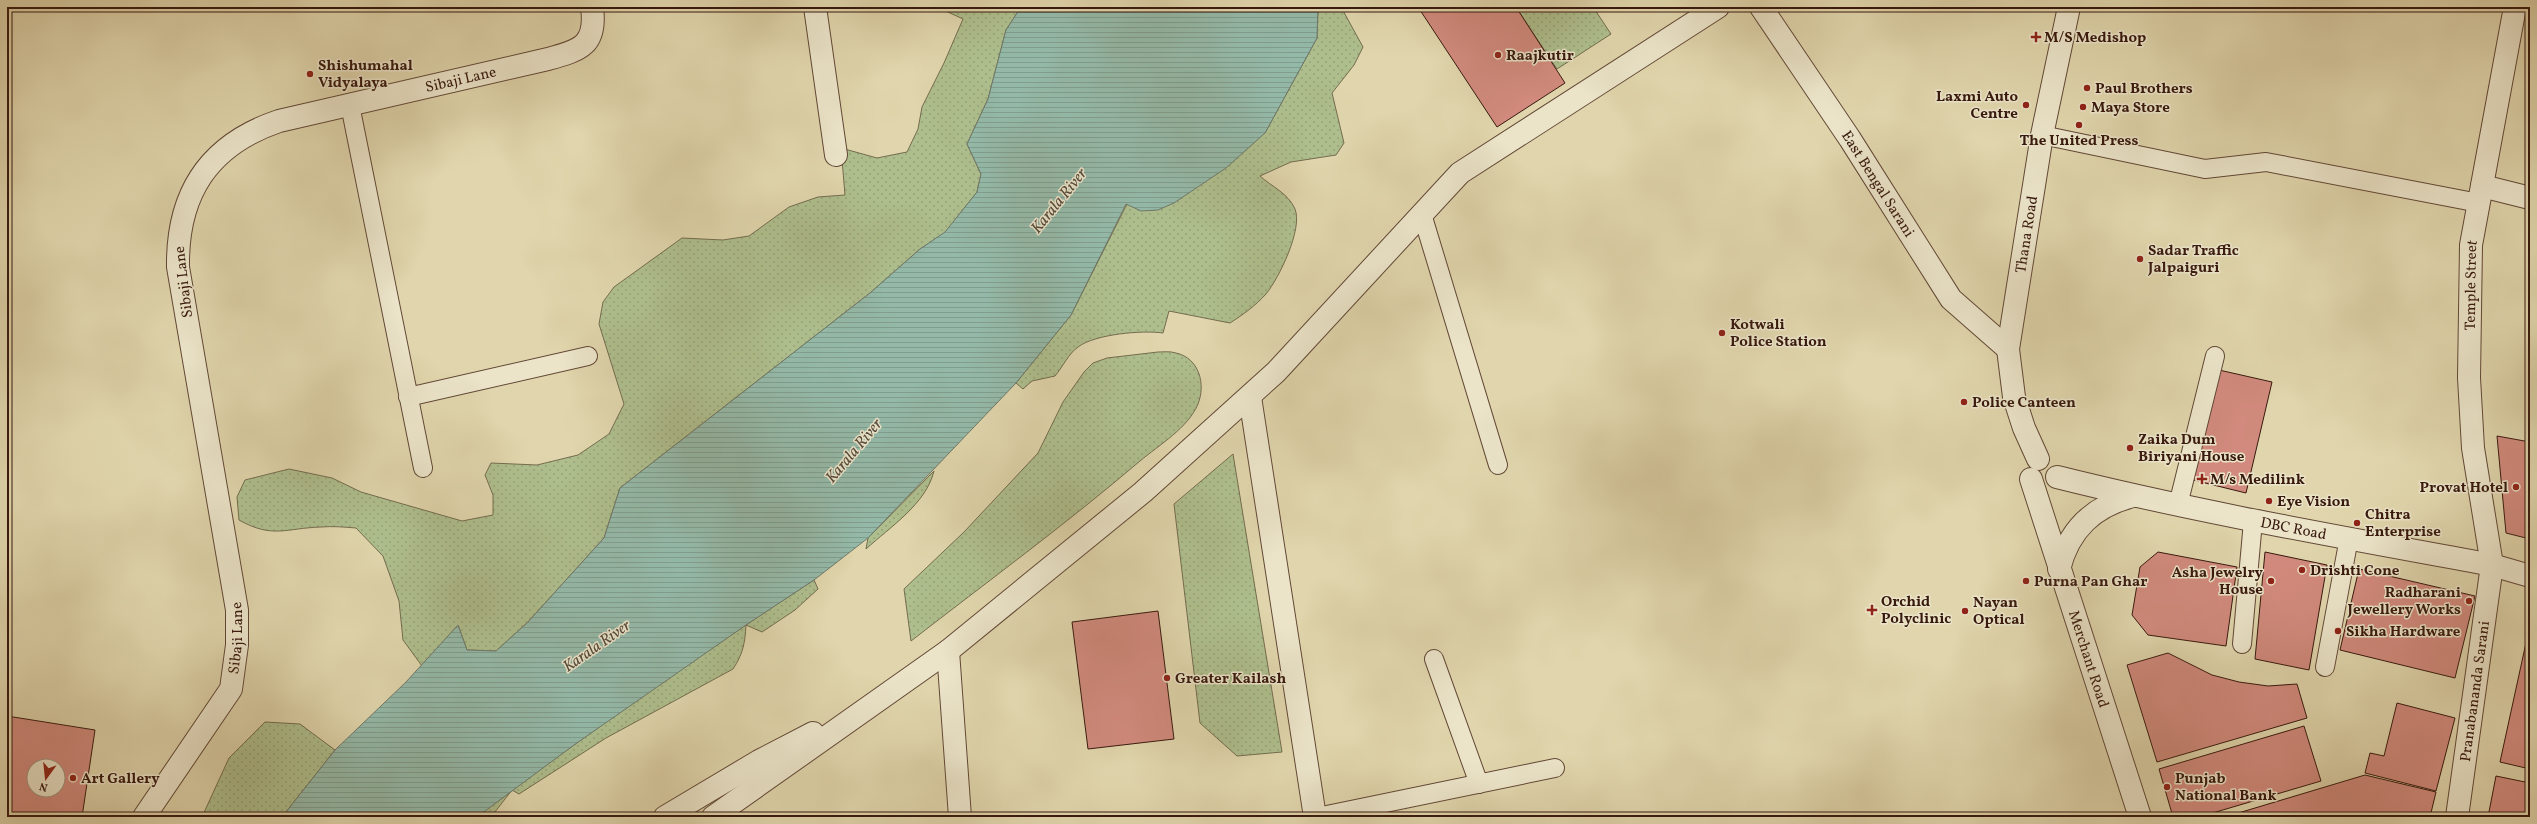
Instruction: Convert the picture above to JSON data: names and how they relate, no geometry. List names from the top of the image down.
{
  "streets": {
    "street": [
      "Sibaji Lane",
      "East Bengal Sarani",
      "Thana Road",
      "Temple Street",
      "DBC Road",
      "Merchant Road",
      "Pranabananda Sarani"
    ]
  },
  "crossings": [
    ["East Bengal Sarani", "Thana Road"],
    ["Thana Road", "DBC Road"],
    ["Thana Road", "Merchant Road"],
    ["Temple Street", "DBC Road"],
    ["Temple Street", "Pranabananda Sarani"],
    ["DBC Road", "Merchant Road"],
    ["DBC Road", "Pranabananda Sarani"]
  ],
  "water": ["Karala River"],
  "places": {
    "health": ["M/S Medishop", "M/s Medilink", "Orchid Polyclinic"],
    "other": [
      "Raajkutir",
      "Shishumahal Vidyalaya",
      "Paul Brothers",
      "Laxmi Auto Centre",
      "Maya Store",
      "The United Press",
      "Sadar Traffic Jalpaiguri",
      "Kotwali Police Station",
      "Police Canteen",
      "Zaika Dum Biriyani House",
      "Provat Hotel",
      "Eye Vision",
      "Chitra Enterprise",
      "Drishti Cone",
      "Purna Pan Ghar",
      "Asha Jewelry House",
      "Radharani Jewellery Works",
      "Nayan Optical",
      "Sikha Hardware",
      "Greater Kailash",
      "Art Gallery",
      "Punjab National Bank"
    ]
  },
  "north": "bottom"
}
